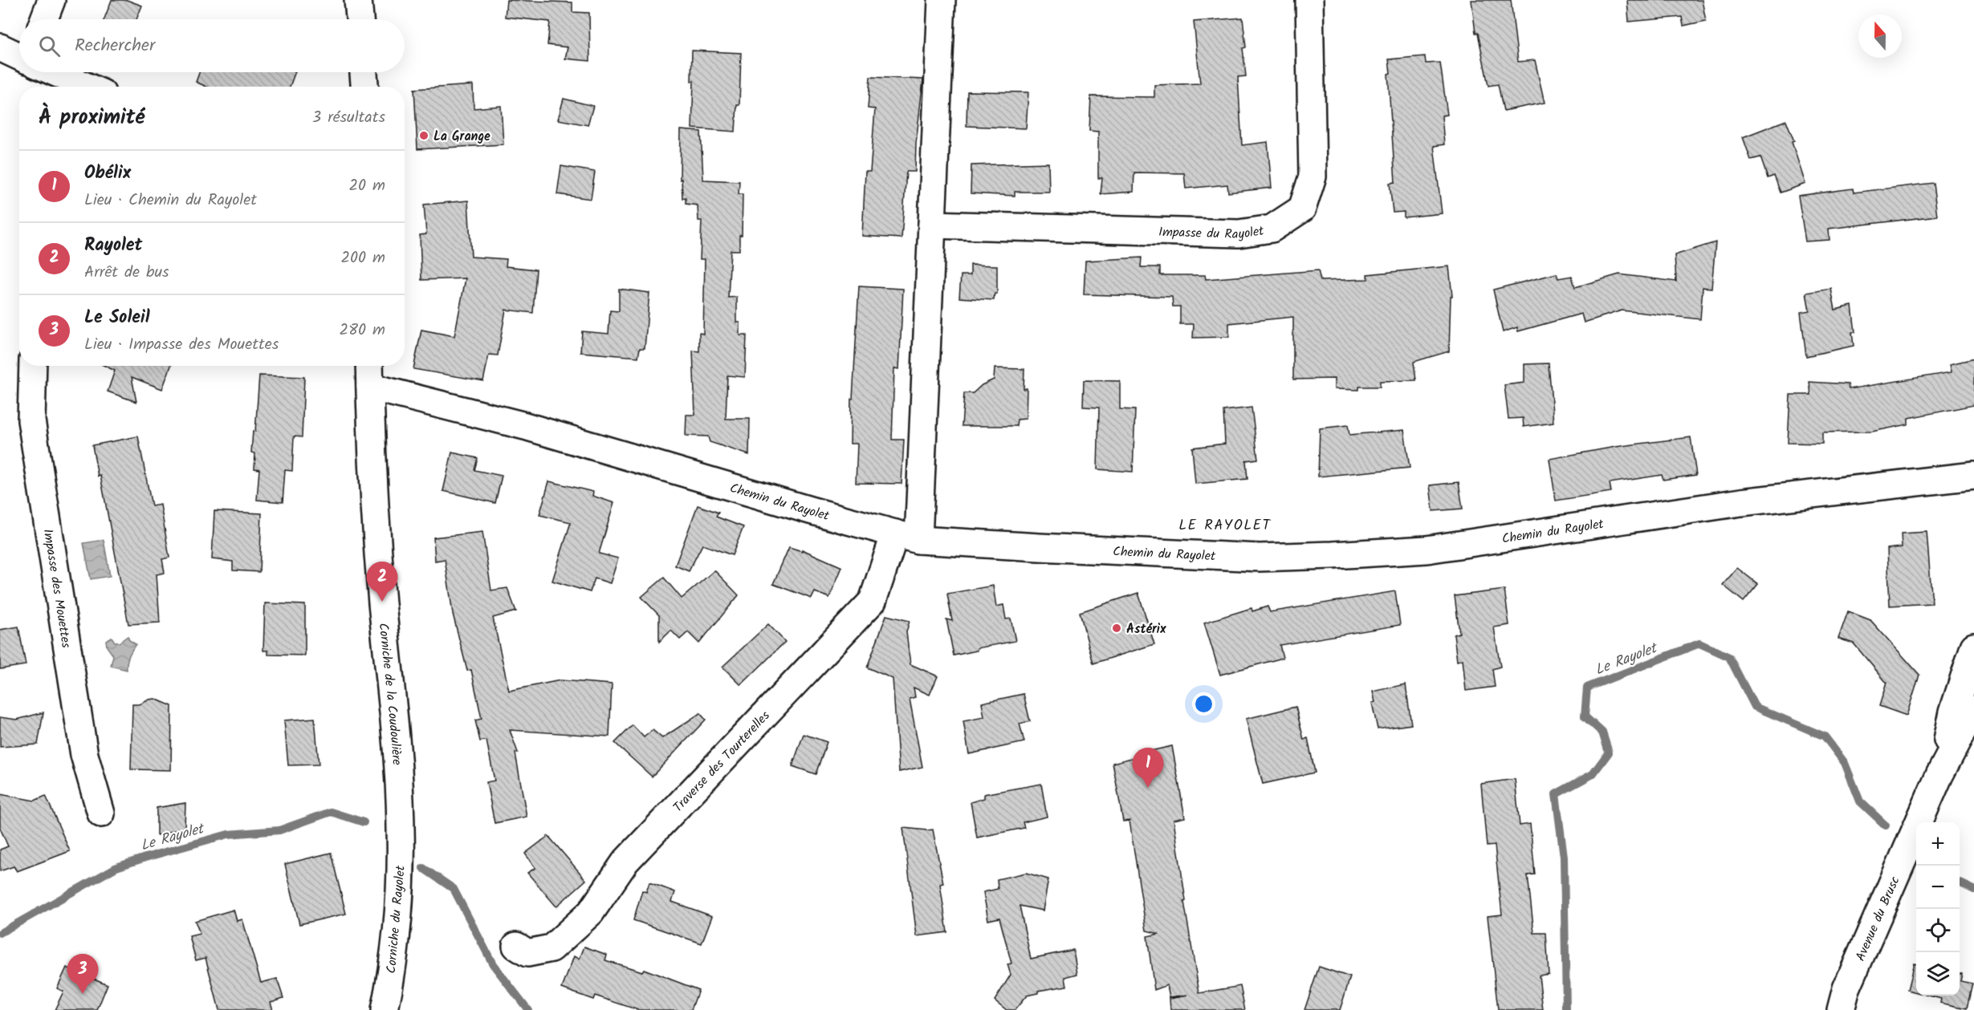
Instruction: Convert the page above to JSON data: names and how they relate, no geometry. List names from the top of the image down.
{
  "streets": {
    "street": [
      "Impasse du Rayolet",
      "Chemin du Rayolet",
      "Impasse des Mouettes",
      "Corniche de la Coudoulière",
      "Traverse des Tourterelles",
      "Avenue du Brusc",
      "Corniche du Rayolet"
    ]
  },
  "crossings": [
    ["Chemin du Rayolet", "Corniche de la Coudoulière"],
    ["Chemin du Rayolet", "Traverse des Tourterelles"],
    ["Corniche de la Coudoulière", "Corniche du Rayolet"]
  ],
  "districts": ["LE RAYOLET"],
  "water": ["Le Rayolet"],
  "places": ["La Grange", "Astérix"],
  "north": "top",
  "page": {
    "search": "Rechercher",
    "heading": ["À proximité", "3 résultats"],
    "list": [
      {
        "mark": "1",
        "name": "Obélix",
        "note": "Lieu · Chemin du Rayolet",
        "value": "20 m"
      },
      {
        "mark": "2",
        "name": "Rayolet",
        "note": "Arrêt de bus",
        "value": "200 m"
      },
      {
        "mark": "3",
        "name": "Le Soleil",
        "note": "Lieu · Impasse des Mouettes",
        "value": "280 m"
      }
    ],
    "pins": ["2", "1", "3"],
    "map_buttons": ["+", "−"]
  }
}
